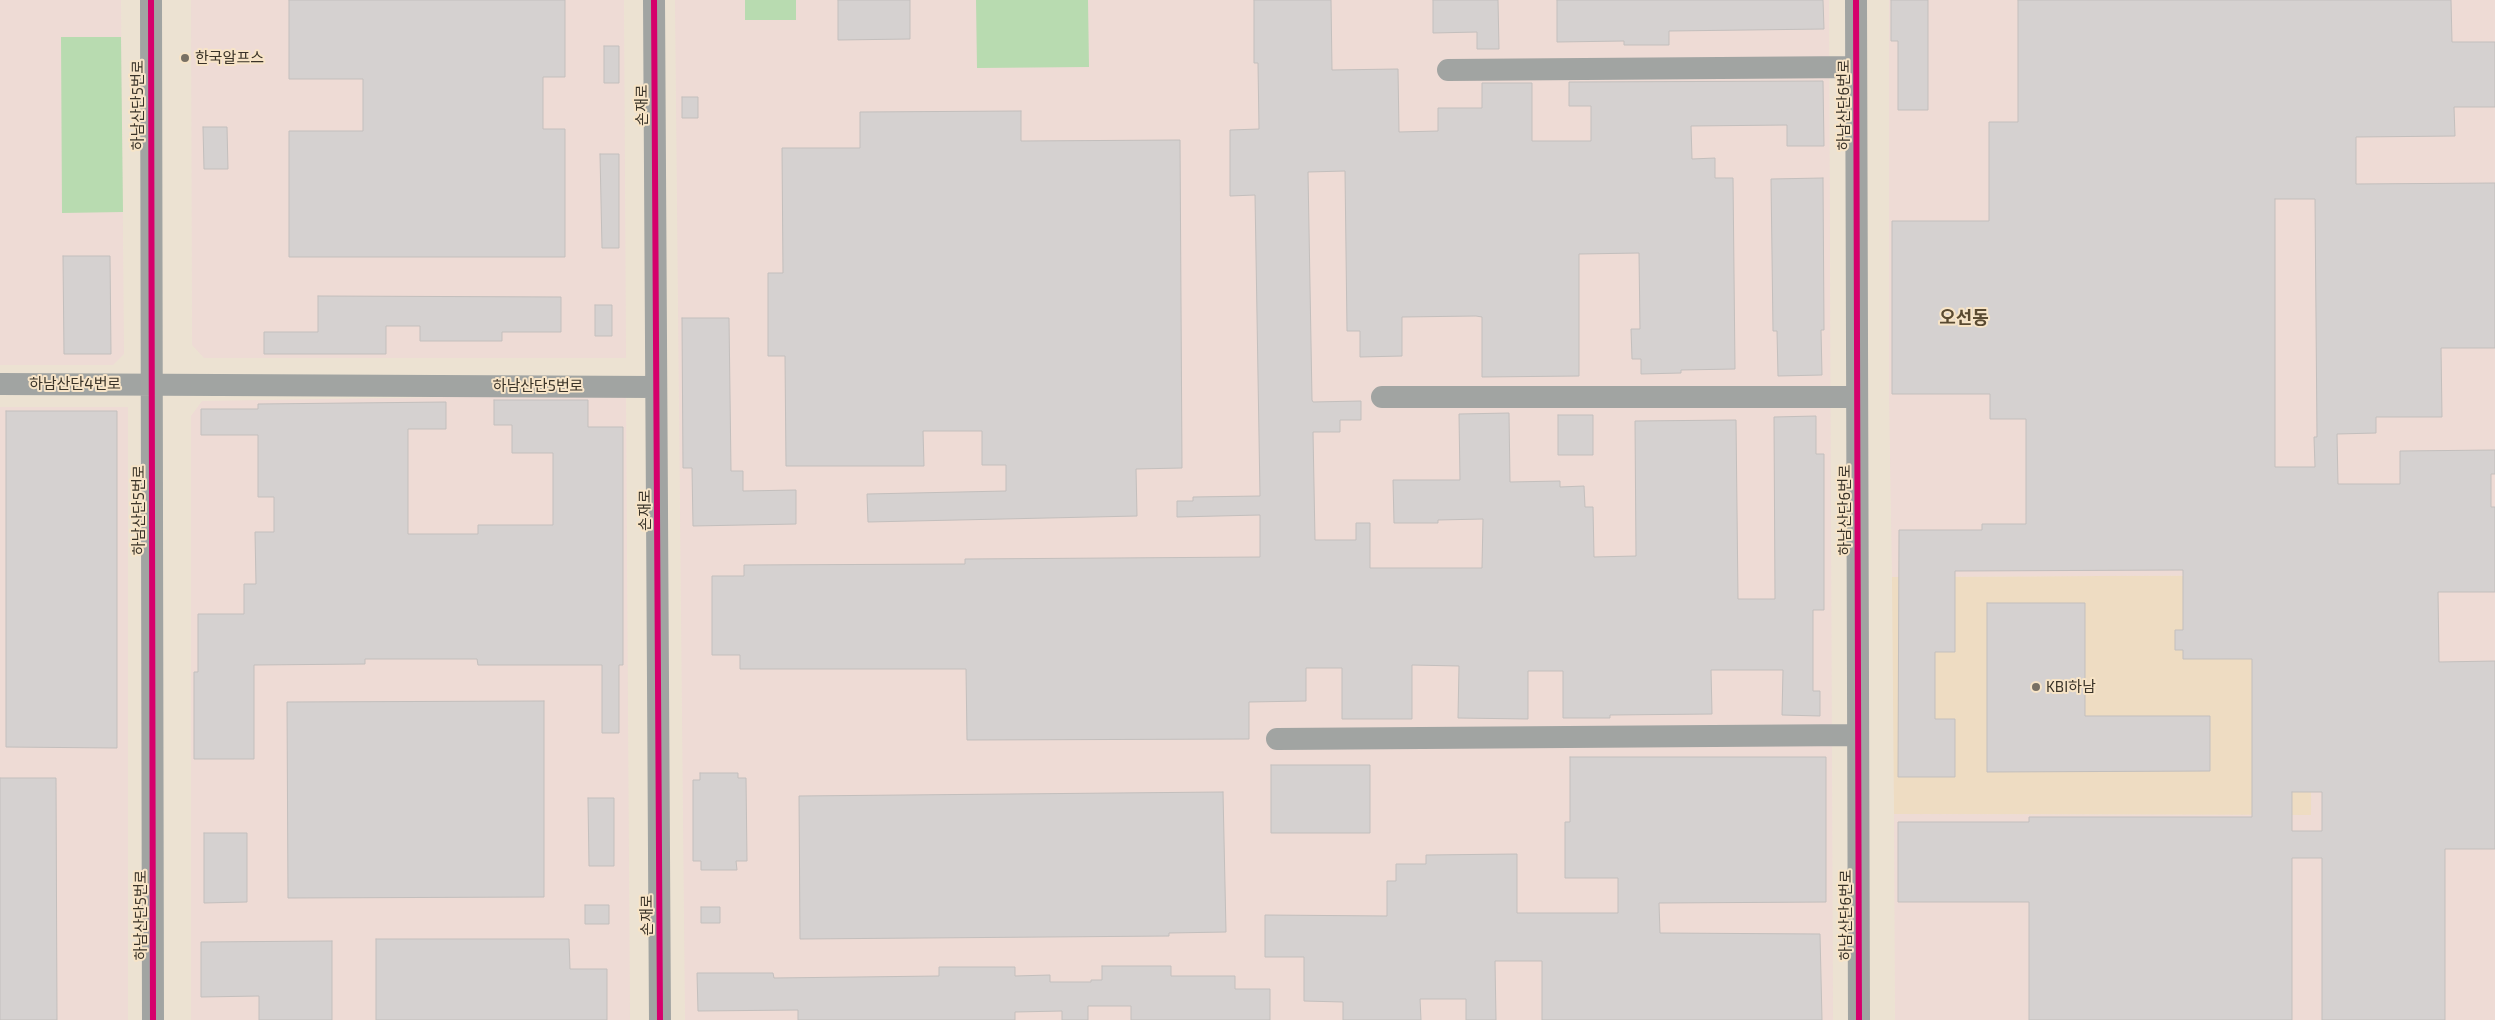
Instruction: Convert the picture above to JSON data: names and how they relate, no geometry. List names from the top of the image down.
{
  "streets": {
    "street": [
      "하남산단5번로",
      "손재로",
      "하남산단6번로",
      "하남산단4번로"
    ]
  },
  "crossings": [
    ["하남산단5번로", "손재로"],
    ["하남산단5번로", "하남산단4번로"]
  ],
  "districts": ["오선동"],
  "places": ["한국알프스", "KBI하남"]
}
